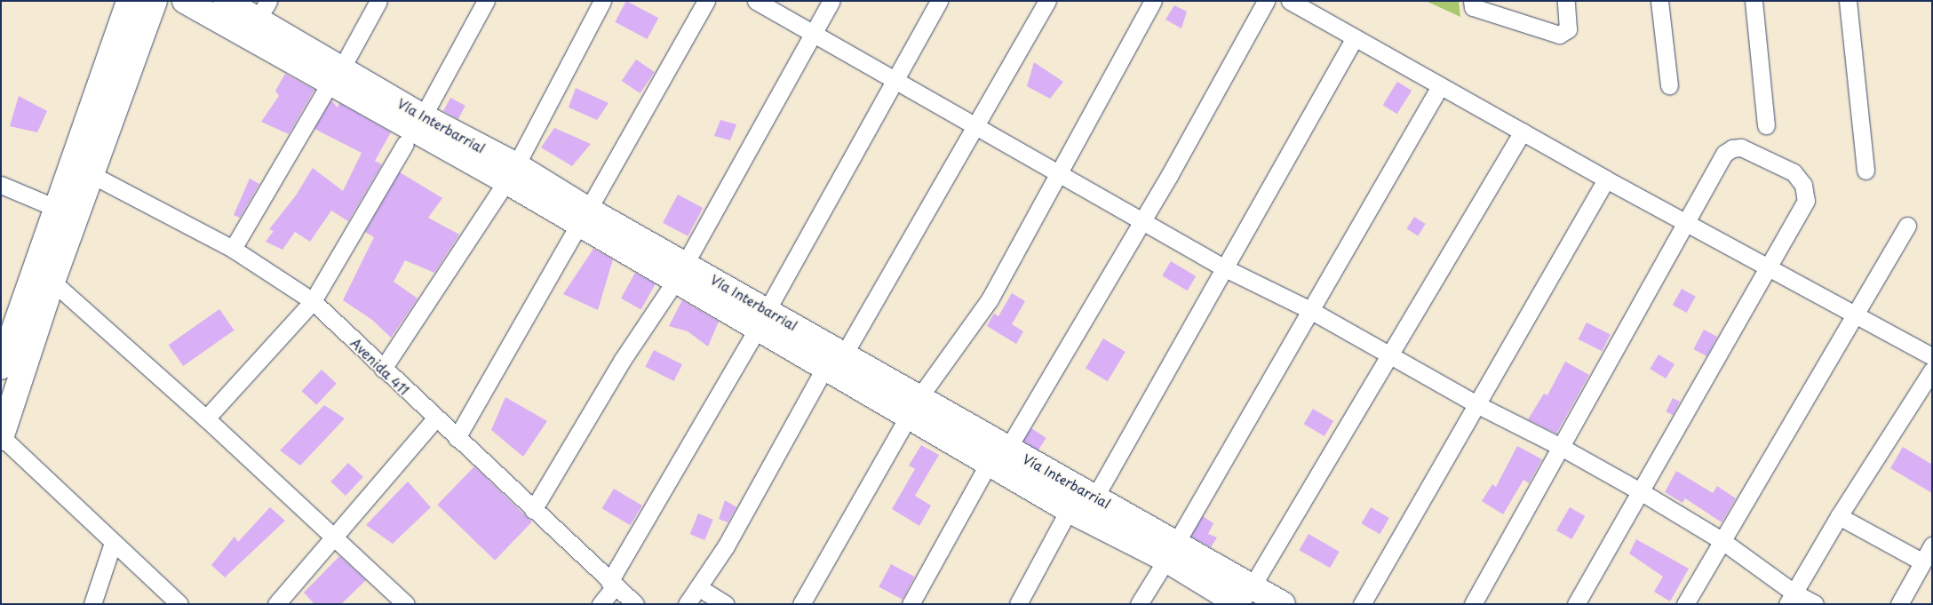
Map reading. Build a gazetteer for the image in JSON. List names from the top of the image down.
{
  "streets": {
    "main road": ["Vía Interbarrial"],
    "street": ["Avenida 411"]
  }
}
